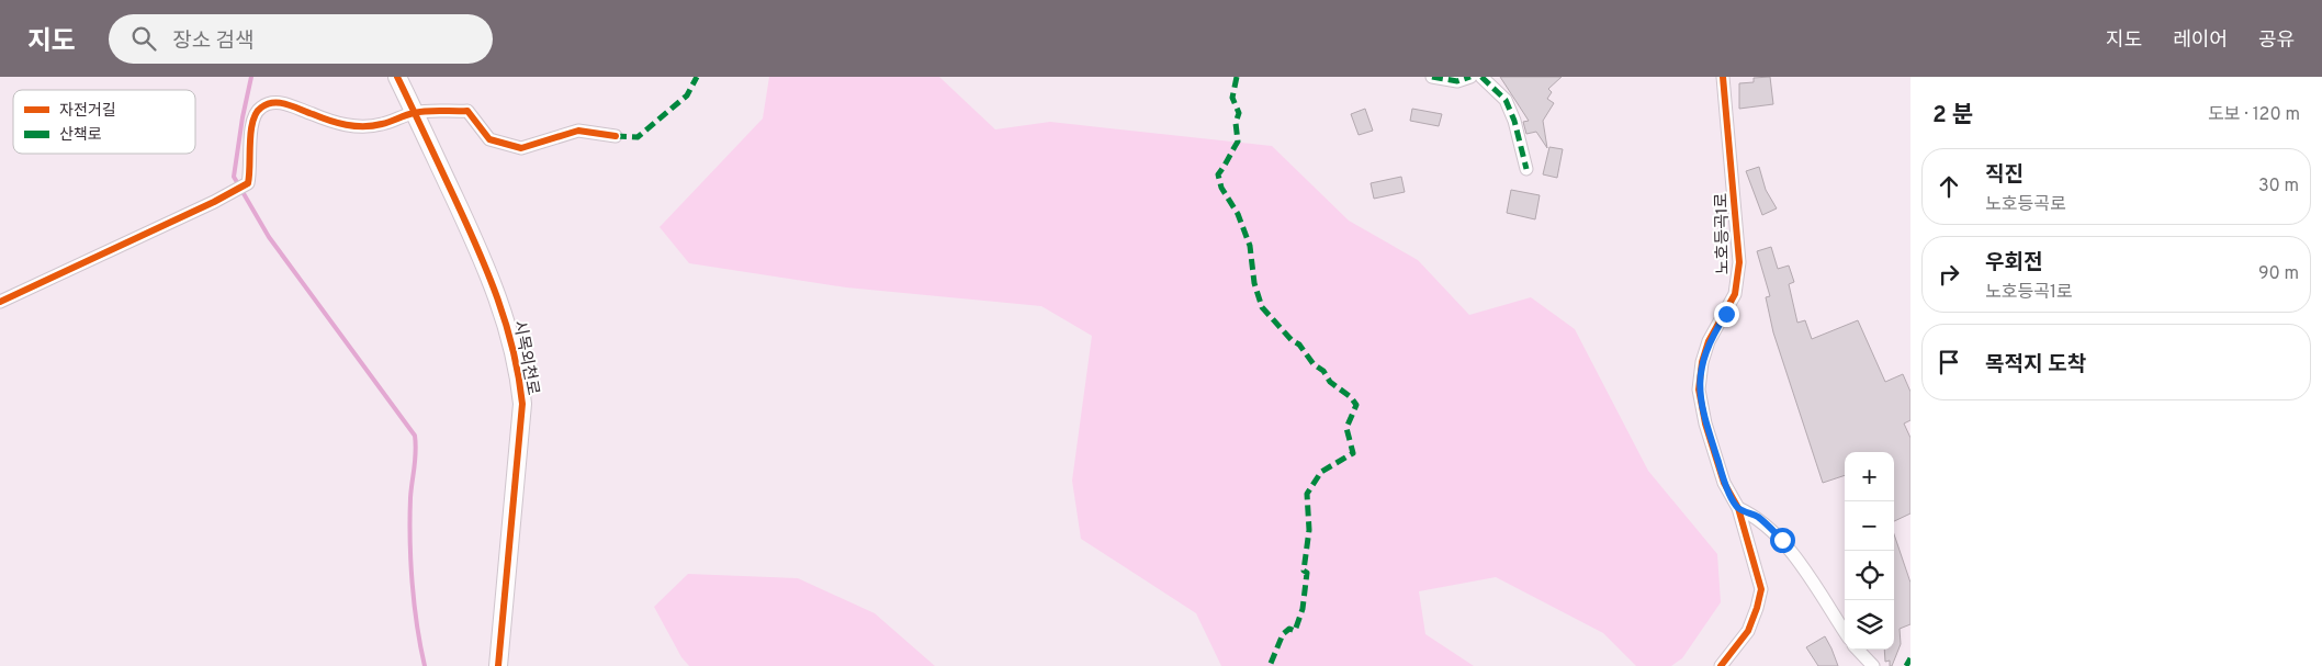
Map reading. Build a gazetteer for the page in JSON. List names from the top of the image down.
{
  "streets": {
    "street": ["노호등곡1로", "시목외천로"]
  },
  "legend": ["자전거길", "산책로"],
  "page": {
    "header": "지도",
    "search": "장소 검색",
    "nav": ["지도", "레이어", "공유"],
    "heading": ["2 분", "도보 · 120 m"],
    "list": [
      ["직진", "노호등곡로", "30 m"],
      ["우회전", "노호등곡1로", "90 m"],
      "목적지 도착"
    ],
    "map_buttons": ["+", "−"]
  }
}
